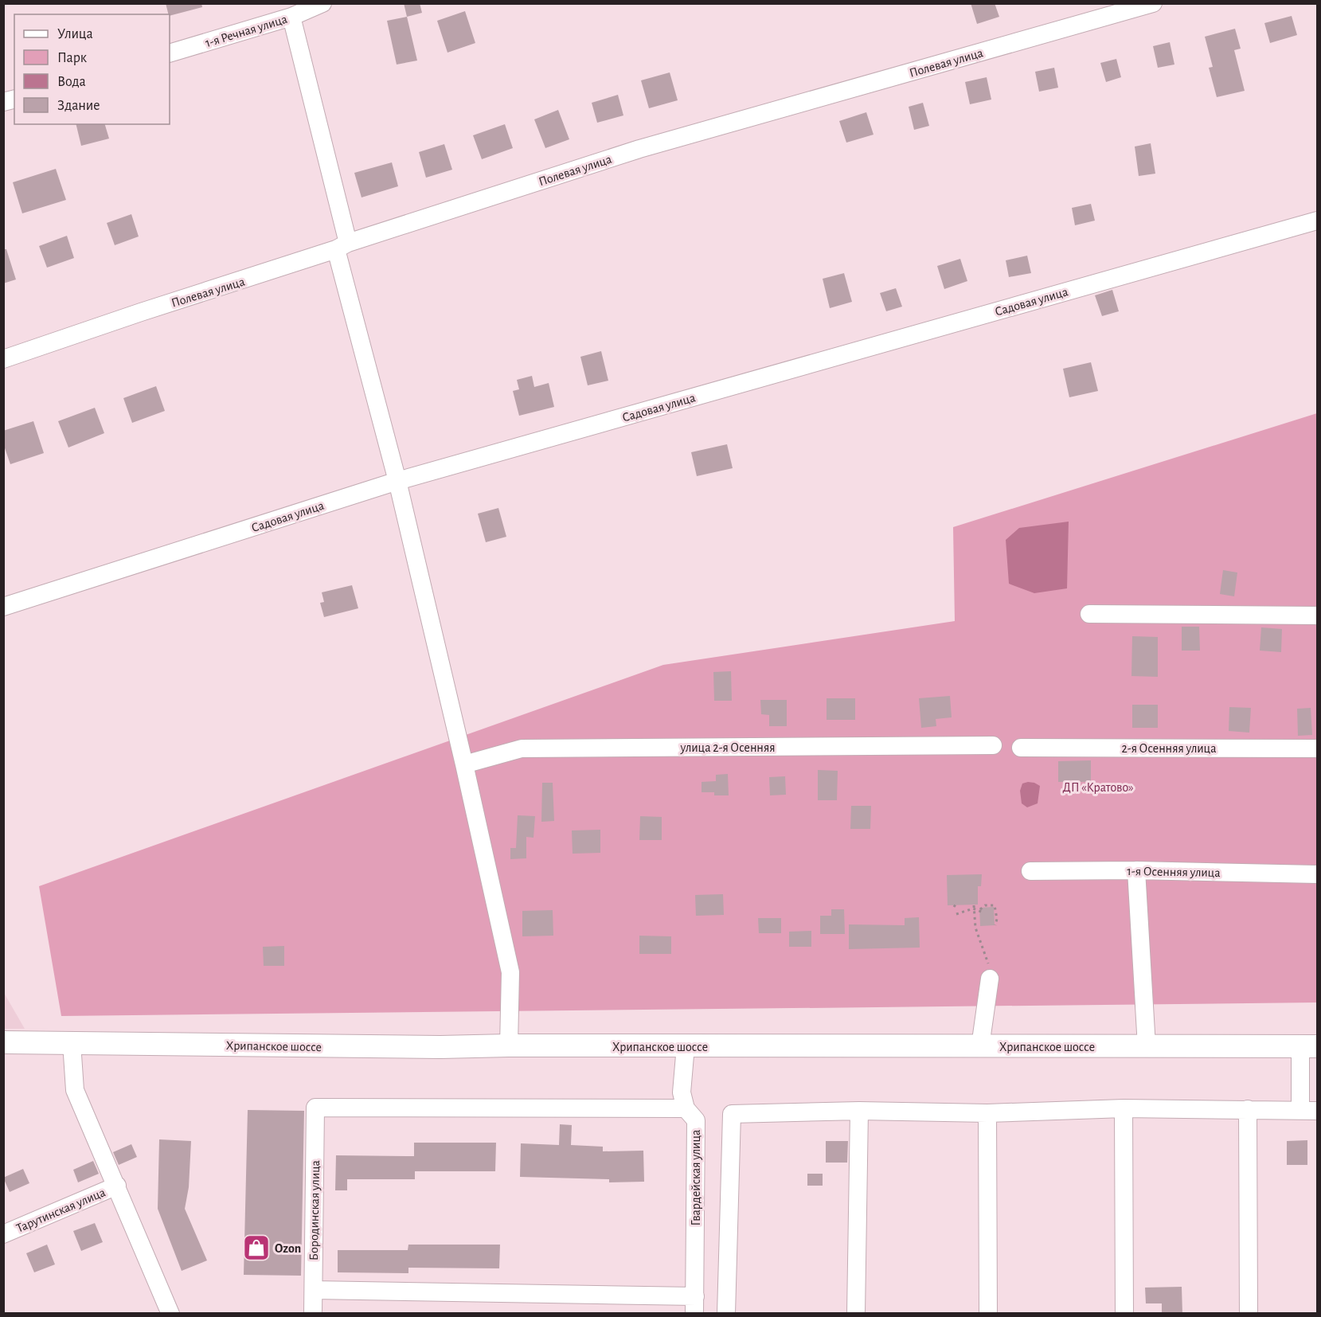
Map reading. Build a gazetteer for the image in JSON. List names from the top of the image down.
{
  "streets": {
    "main road": ["Хрипанское шоссе"],
    "street": [
      "1-я Речная улица",
      "Полевая улица",
      "Садовая улица",
      "улица 2-я Осенняя",
      "2-я Осенняя улица",
      "1-я Осенняя улица",
      "Гвардейская улица",
      "Тарутинская улица",
      "Бородинская улица"
    ]
  },
  "crossings": [
    ["Хрипанское шоссе", "Гвардейская улица"],
    ["Гвардейская улица", "Бородинская улица"]
  ],
  "parks": ["ДП «Кратово»"],
  "places": {
    "shop": ["Ozon"]
  },
  "legend": [
    "Улица",
    "Парк",
    "Вода",
    "Здание"
  ]
}
